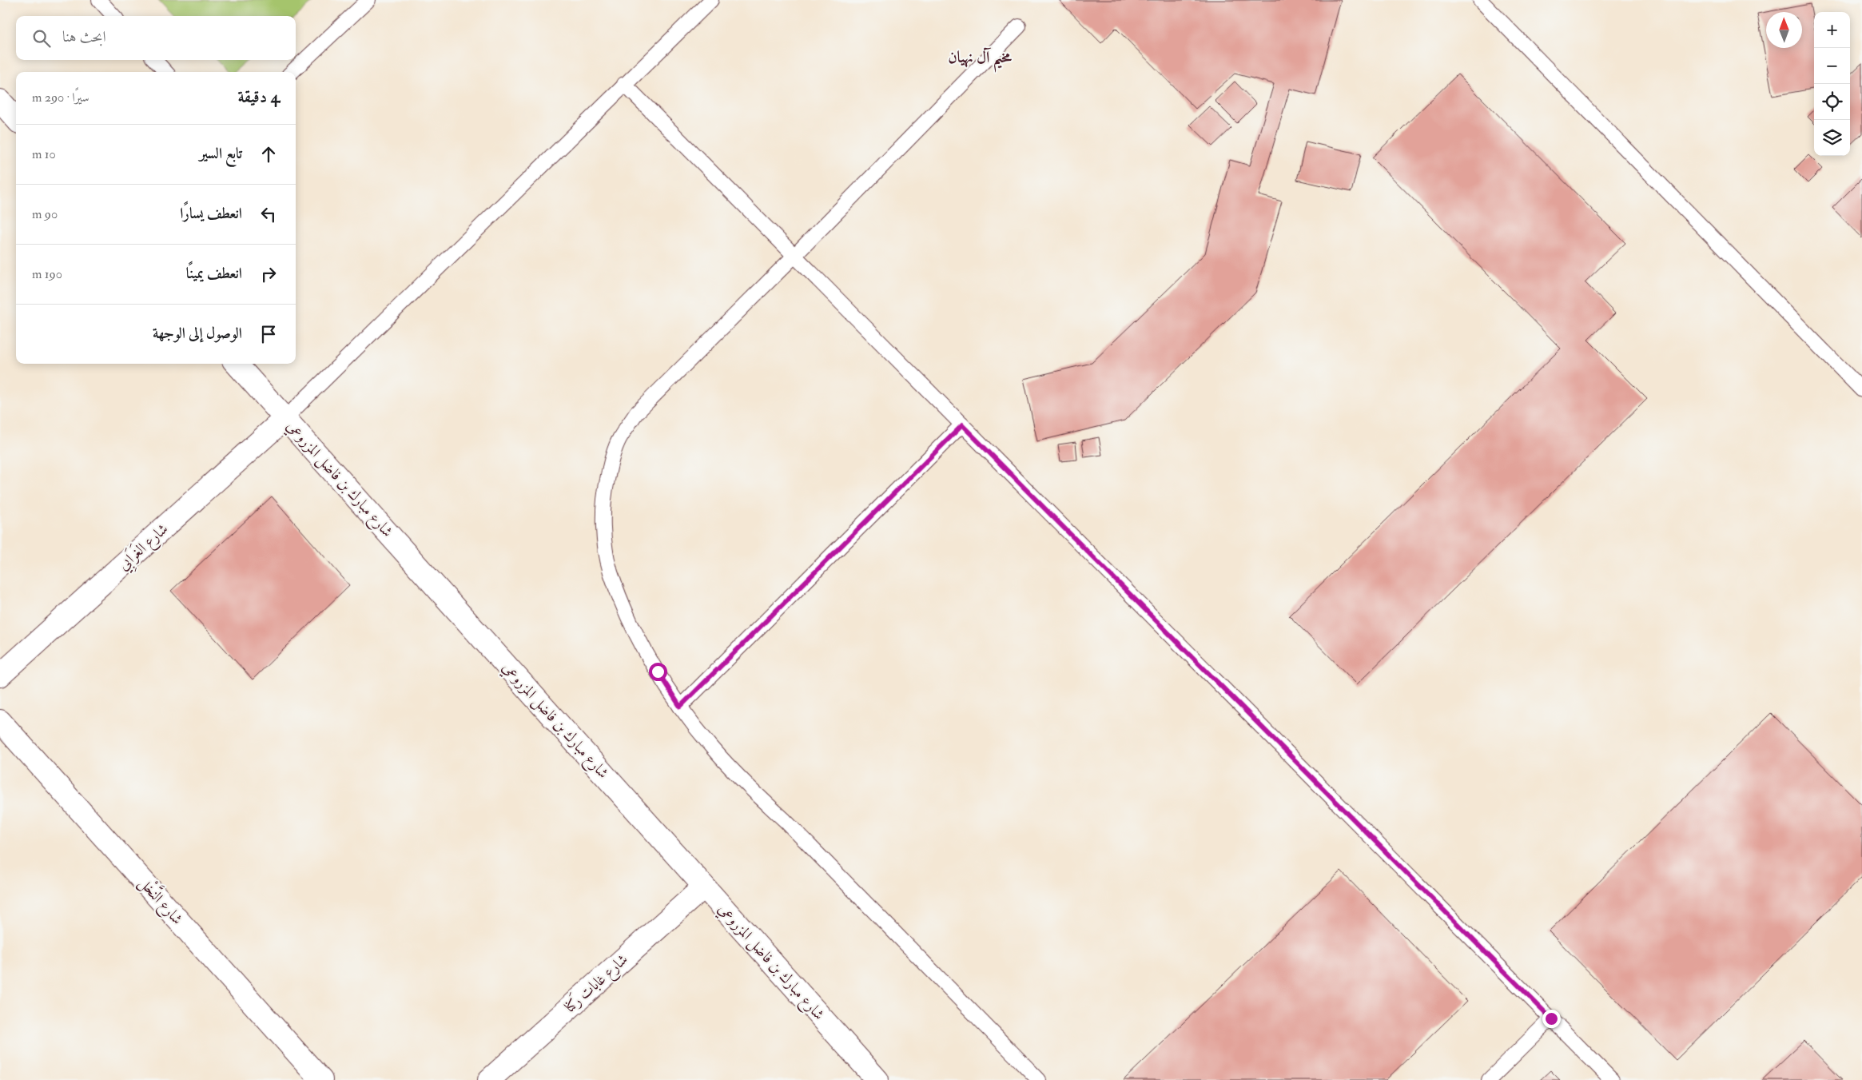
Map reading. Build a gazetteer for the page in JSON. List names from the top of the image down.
{
  "streets": {
    "street": [
      "شارع مبارك بن فاضل المزروعي",
      "شارع الغَرَابِي",
      "شارع النَّخْل",
      "شارع غابات رَكنا"
    ]
  },
  "crossings": [
    ["شارع مبارك بن فاضل المزروعي", "شارع الغَرَابِي"],
    ["شارع مبارك بن فاضل المزروعي", "شارع غابات رَكنا"]
  ],
  "districts": ["مخيم آل نهيان"],
  "north": "top",
  "page": {
    "map_buttons": ["+", "−"],
    "search": "ابحث هنا",
    "heading": ["4 دقيقة", "سيرًا · 290 m"],
    "list": [
      ["تابع السير", "10 m"],
      ["انعطف يسارًا", "90 m"],
      ["انعطف يمينًا", "190 m"],
      "الوصول إلى الوجهة"
    ]
  }
}
